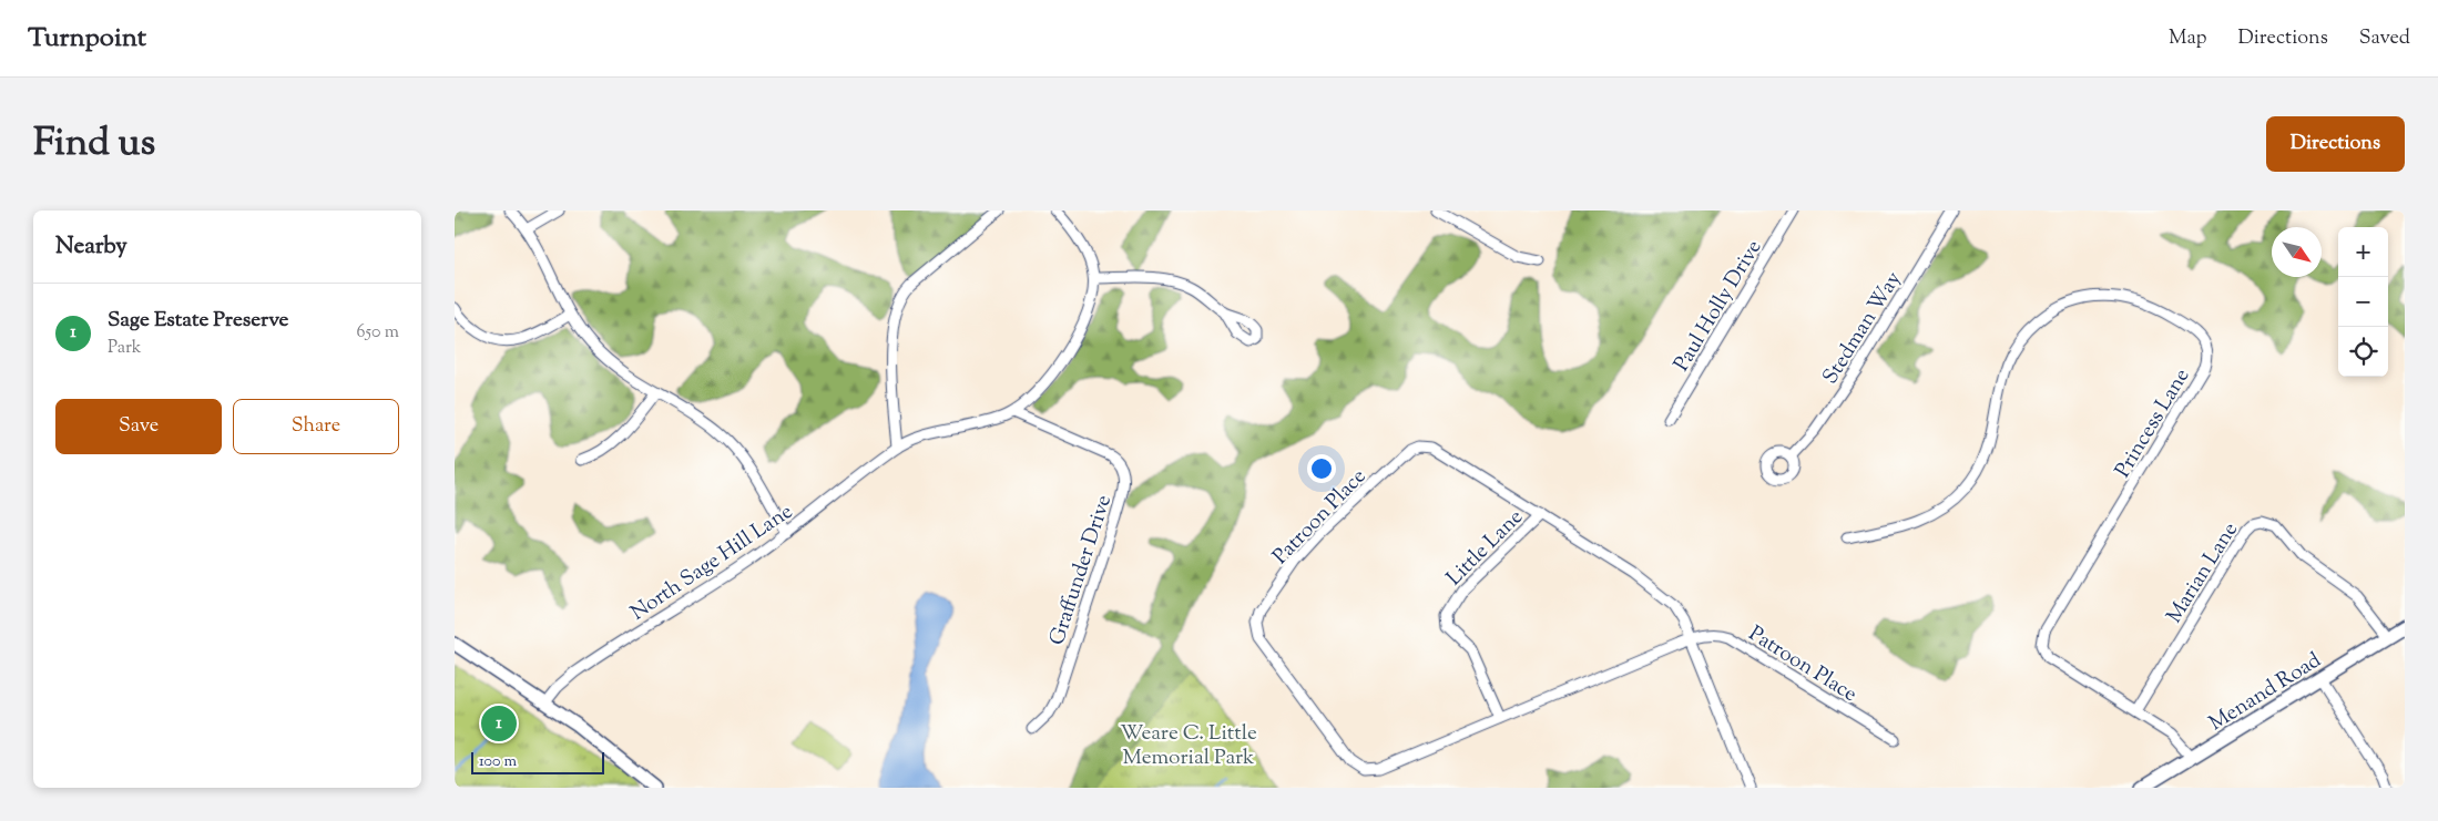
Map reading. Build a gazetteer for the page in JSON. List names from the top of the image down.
{
  "streets": {
    "main road": ["Menand Road"],
    "street": [
      "Paul Holly Drive",
      "Stedman Way",
      "Princess Lane",
      "Patroon Place",
      "Little Lane",
      "North Sage Hill Lane",
      "Graffunder Drive",
      "Marian Lane"
    ]
  },
  "crossings": [
    ["Princess Lane", "Marian Lane"],
    ["Princess Lane", "Menand Road"],
    ["Patroon Place", "Little Lane"],
    ["North Sage Hill Lane", "Graffunder Drive"],
    ["Marian Lane", "Menand Road"]
  ],
  "parks": ["Weare C. Little Memorial Park"],
  "scale_bar": "100 m",
  "north": "bottom right",
  "page": {
    "header": "Turnpoint",
    "nav": ["Map", "Directions", "Saved"],
    "title": "Find us",
    "buttons": [
      "Directions",
      ["Save", "Share"]
    ],
    "heading": "Nearby",
    "map_buttons": ["+", "−"],
    "list": [
      {
        "mark": "1",
        "name": "Sage Estate Preserve",
        "note": "Park",
        "value": "650 m"
      }
    ],
    "pins": "1",
    "scale": "100 m"
  }
}
